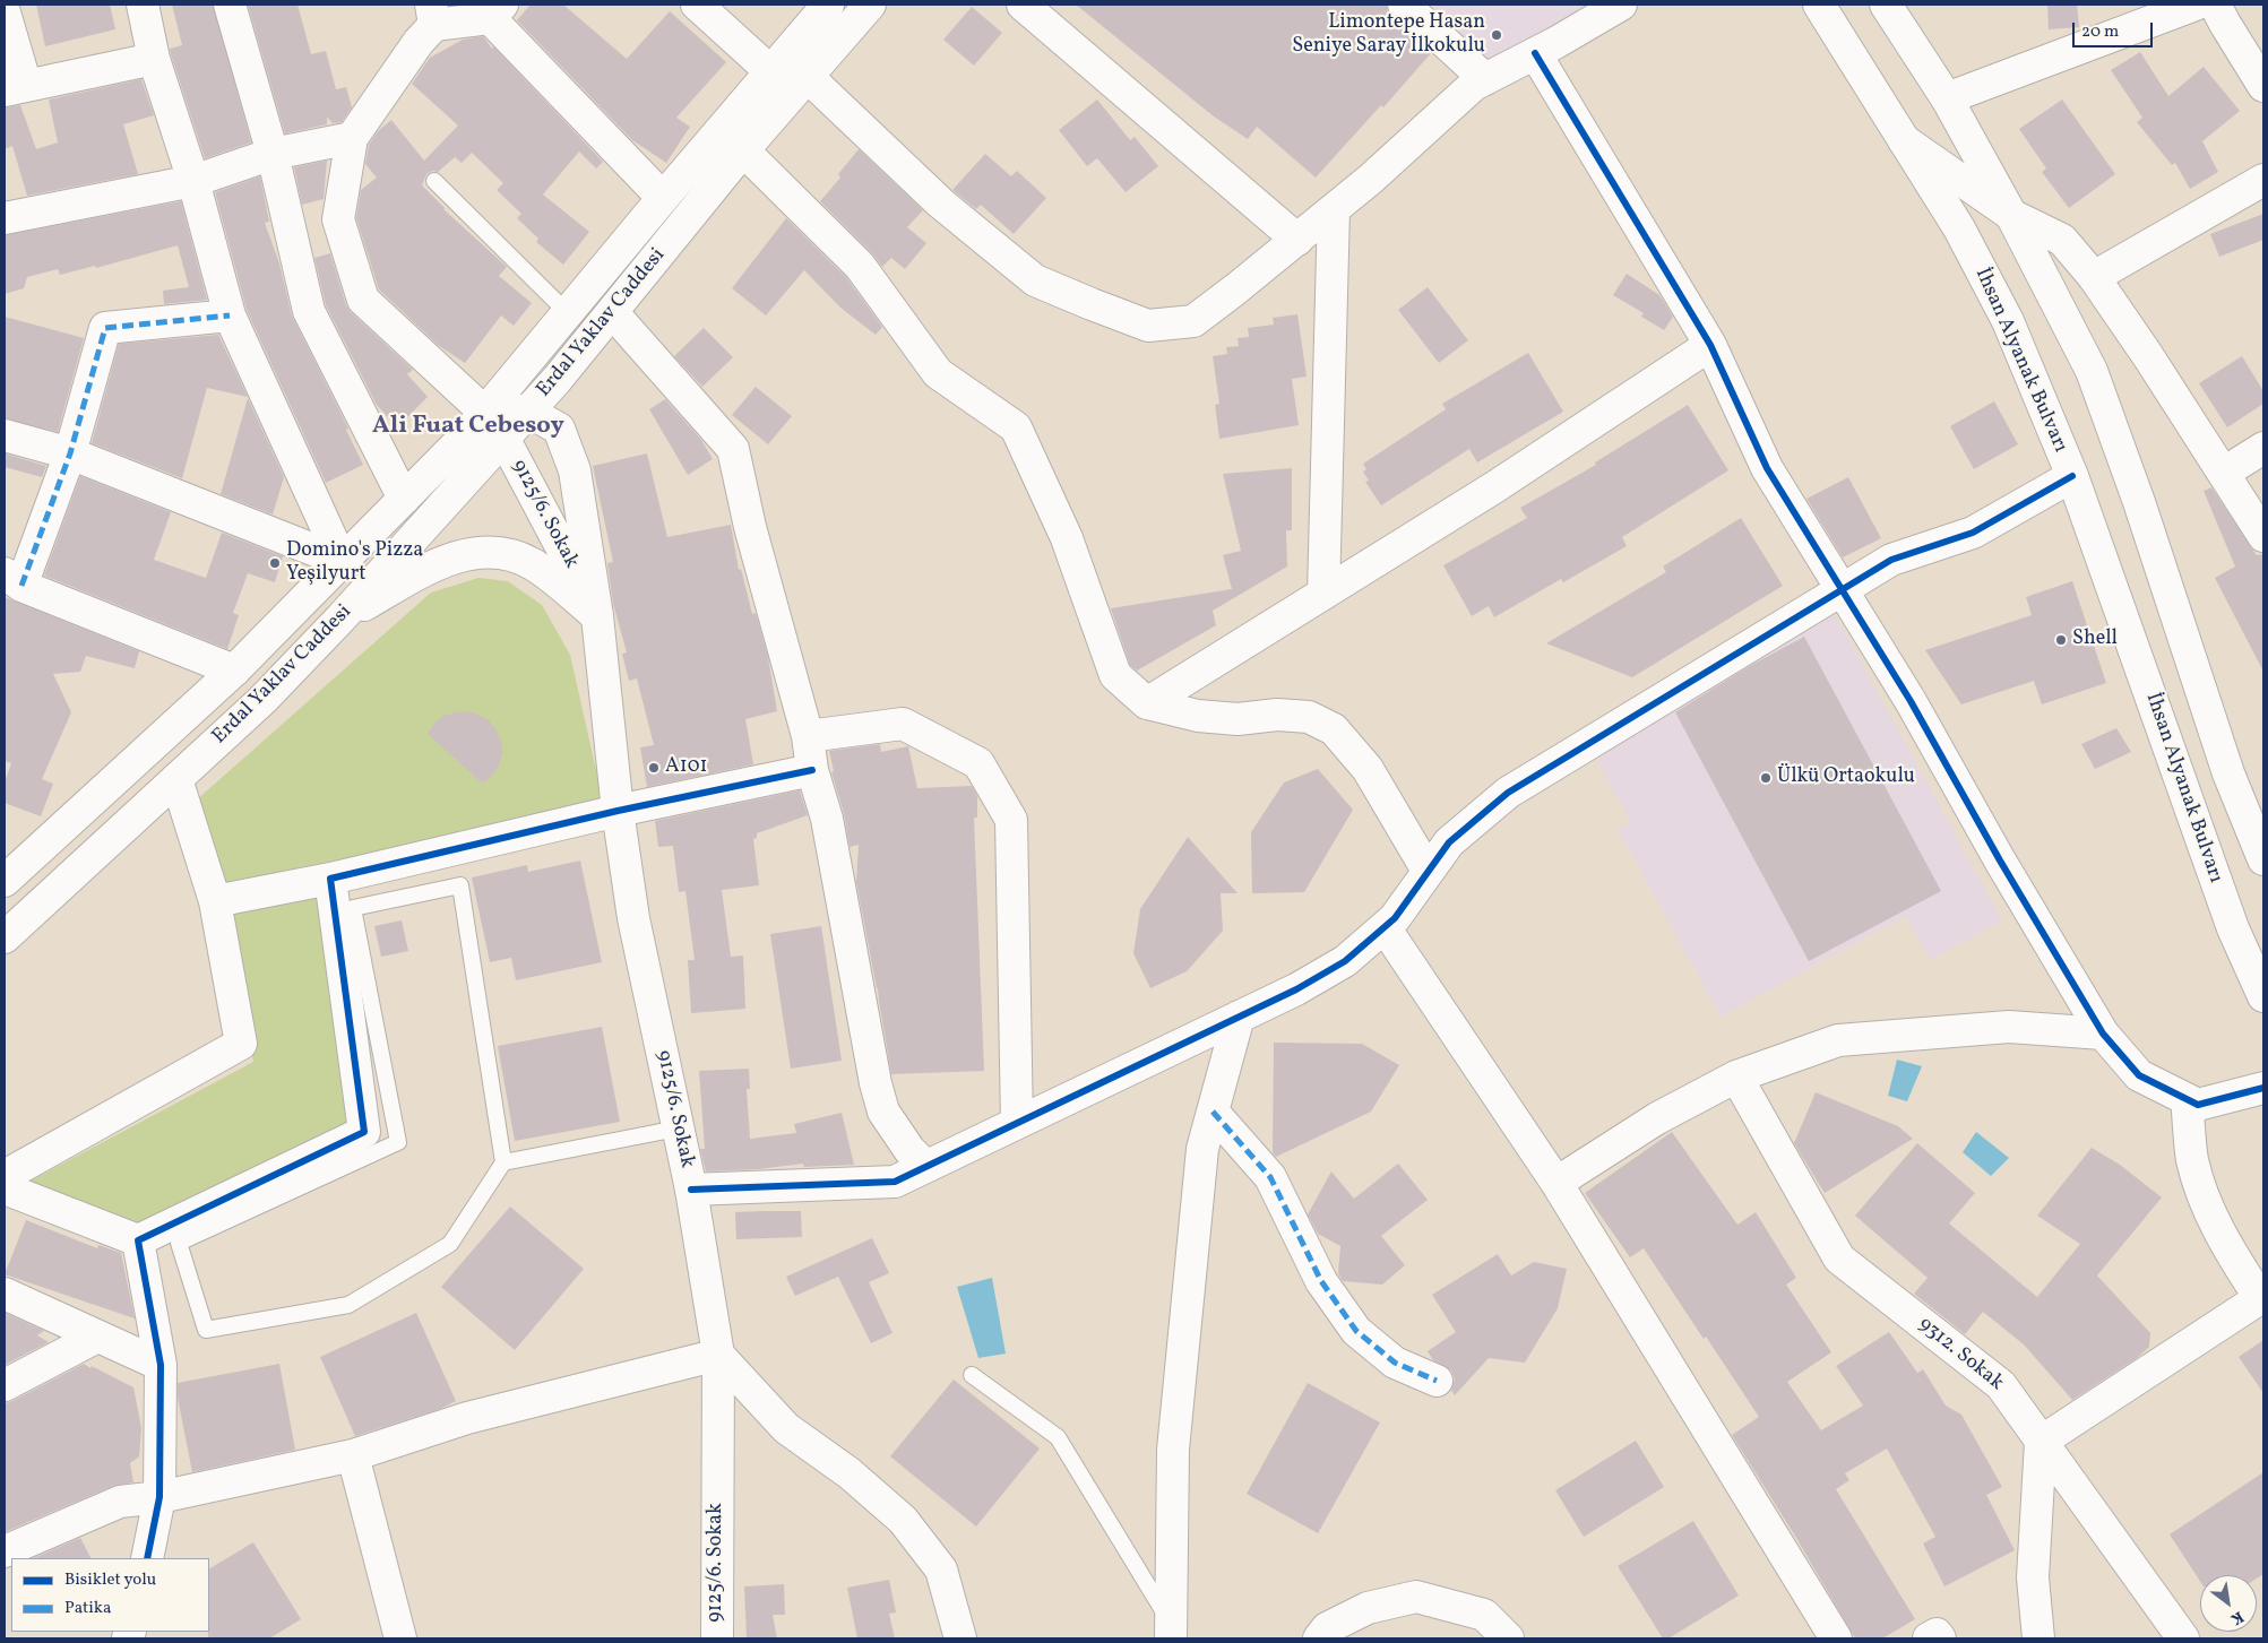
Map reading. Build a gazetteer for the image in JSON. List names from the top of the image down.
{
  "streets": {
    "street": [
      "Erdal Yaklav Caddesi",
      "İhsan Alyanak Bulvarı",
      "9125/6. Sokak",
      "9312. Sokak"
    ]
  },
  "crossings": [
    ["Erdal Yaklav Caddesi", "9125/6. Sokak"]
  ],
  "districts": ["Ali Fuat Cebesoy"],
  "places": [
    "Limontepe Hasan Seniye Saray İlkokulu",
    "Domino's Pizza Yeşilyurt",
    "Shell",
    "A101",
    "Ülkü Ortaokulu"
  ],
  "legend": ["Bisiklet yolu", "Patika"],
  "scale_bar": "20 m",
  "north": "bottom right"
}
